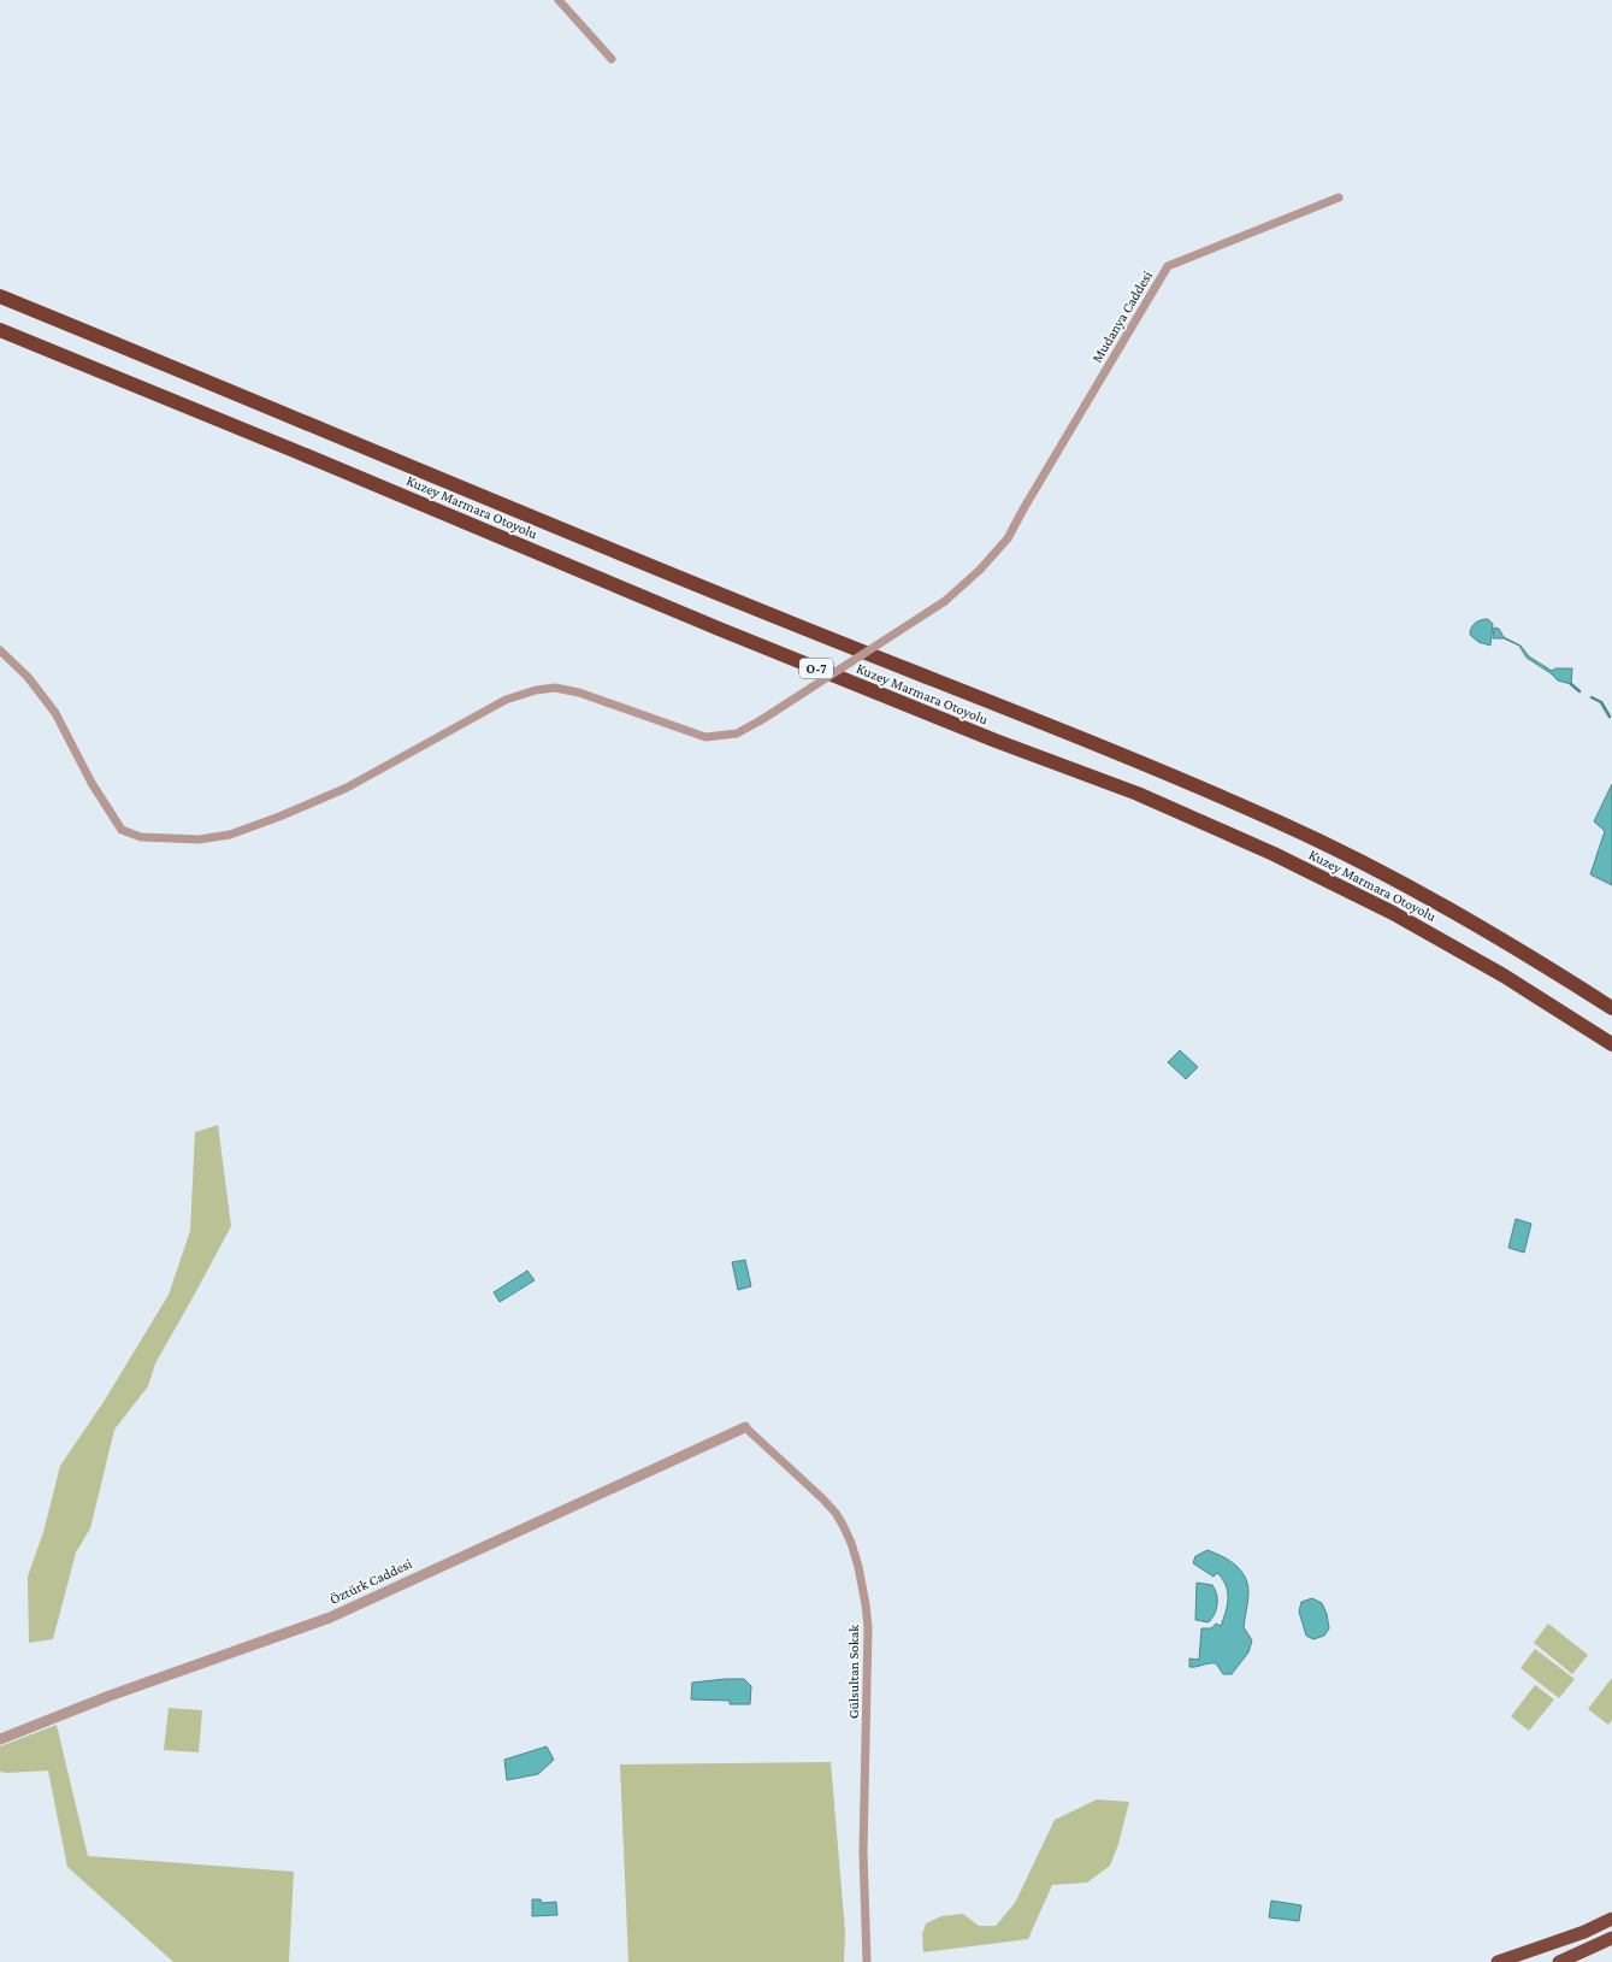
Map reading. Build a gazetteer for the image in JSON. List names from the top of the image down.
{
  "streets": {
    "highway": ["Kuzey Marmara Otoyolu", "O-7"],
    "street": ["Mudanya Caddesi", "Öztürk Caddesi", "Gülsultan Sokak"]
  },
  "crossings": [
    ["Öztürk Caddesi", "Gülsultan Sokak"]
  ]
}
